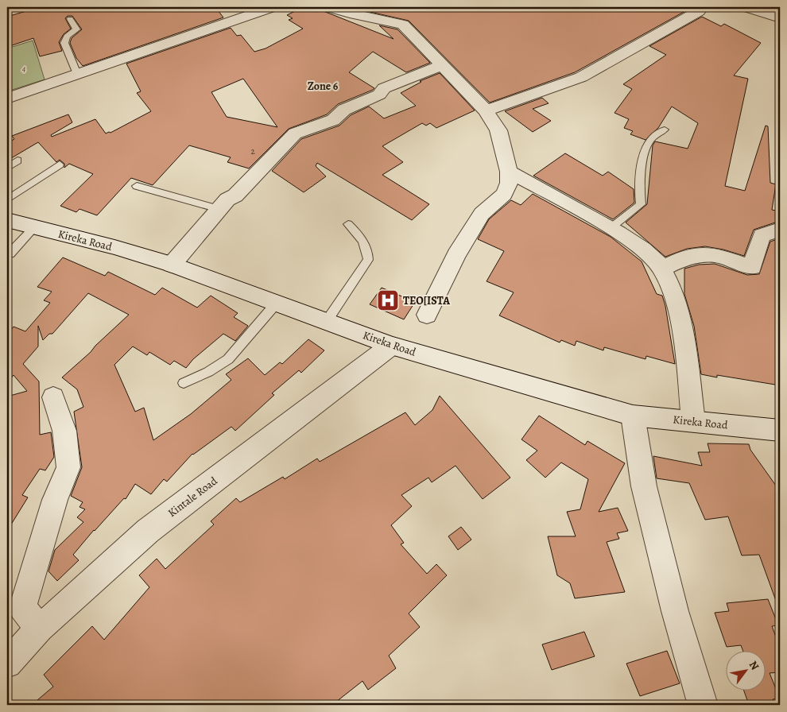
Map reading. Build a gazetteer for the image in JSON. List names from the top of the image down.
{
  "streets": {
    "street": ["Kireka Road", "Kintale Road"]
  },
  "crossings": [
    ["Kireka Road", "Kintale Road"]
  ],
  "districts": ["Zone 6"],
  "parks": ["4"],
  "places": {
    "hospital": ["TEO[ISTA"]
  },
  "house_numbers": ["2"],
  "north": "top right"
}
